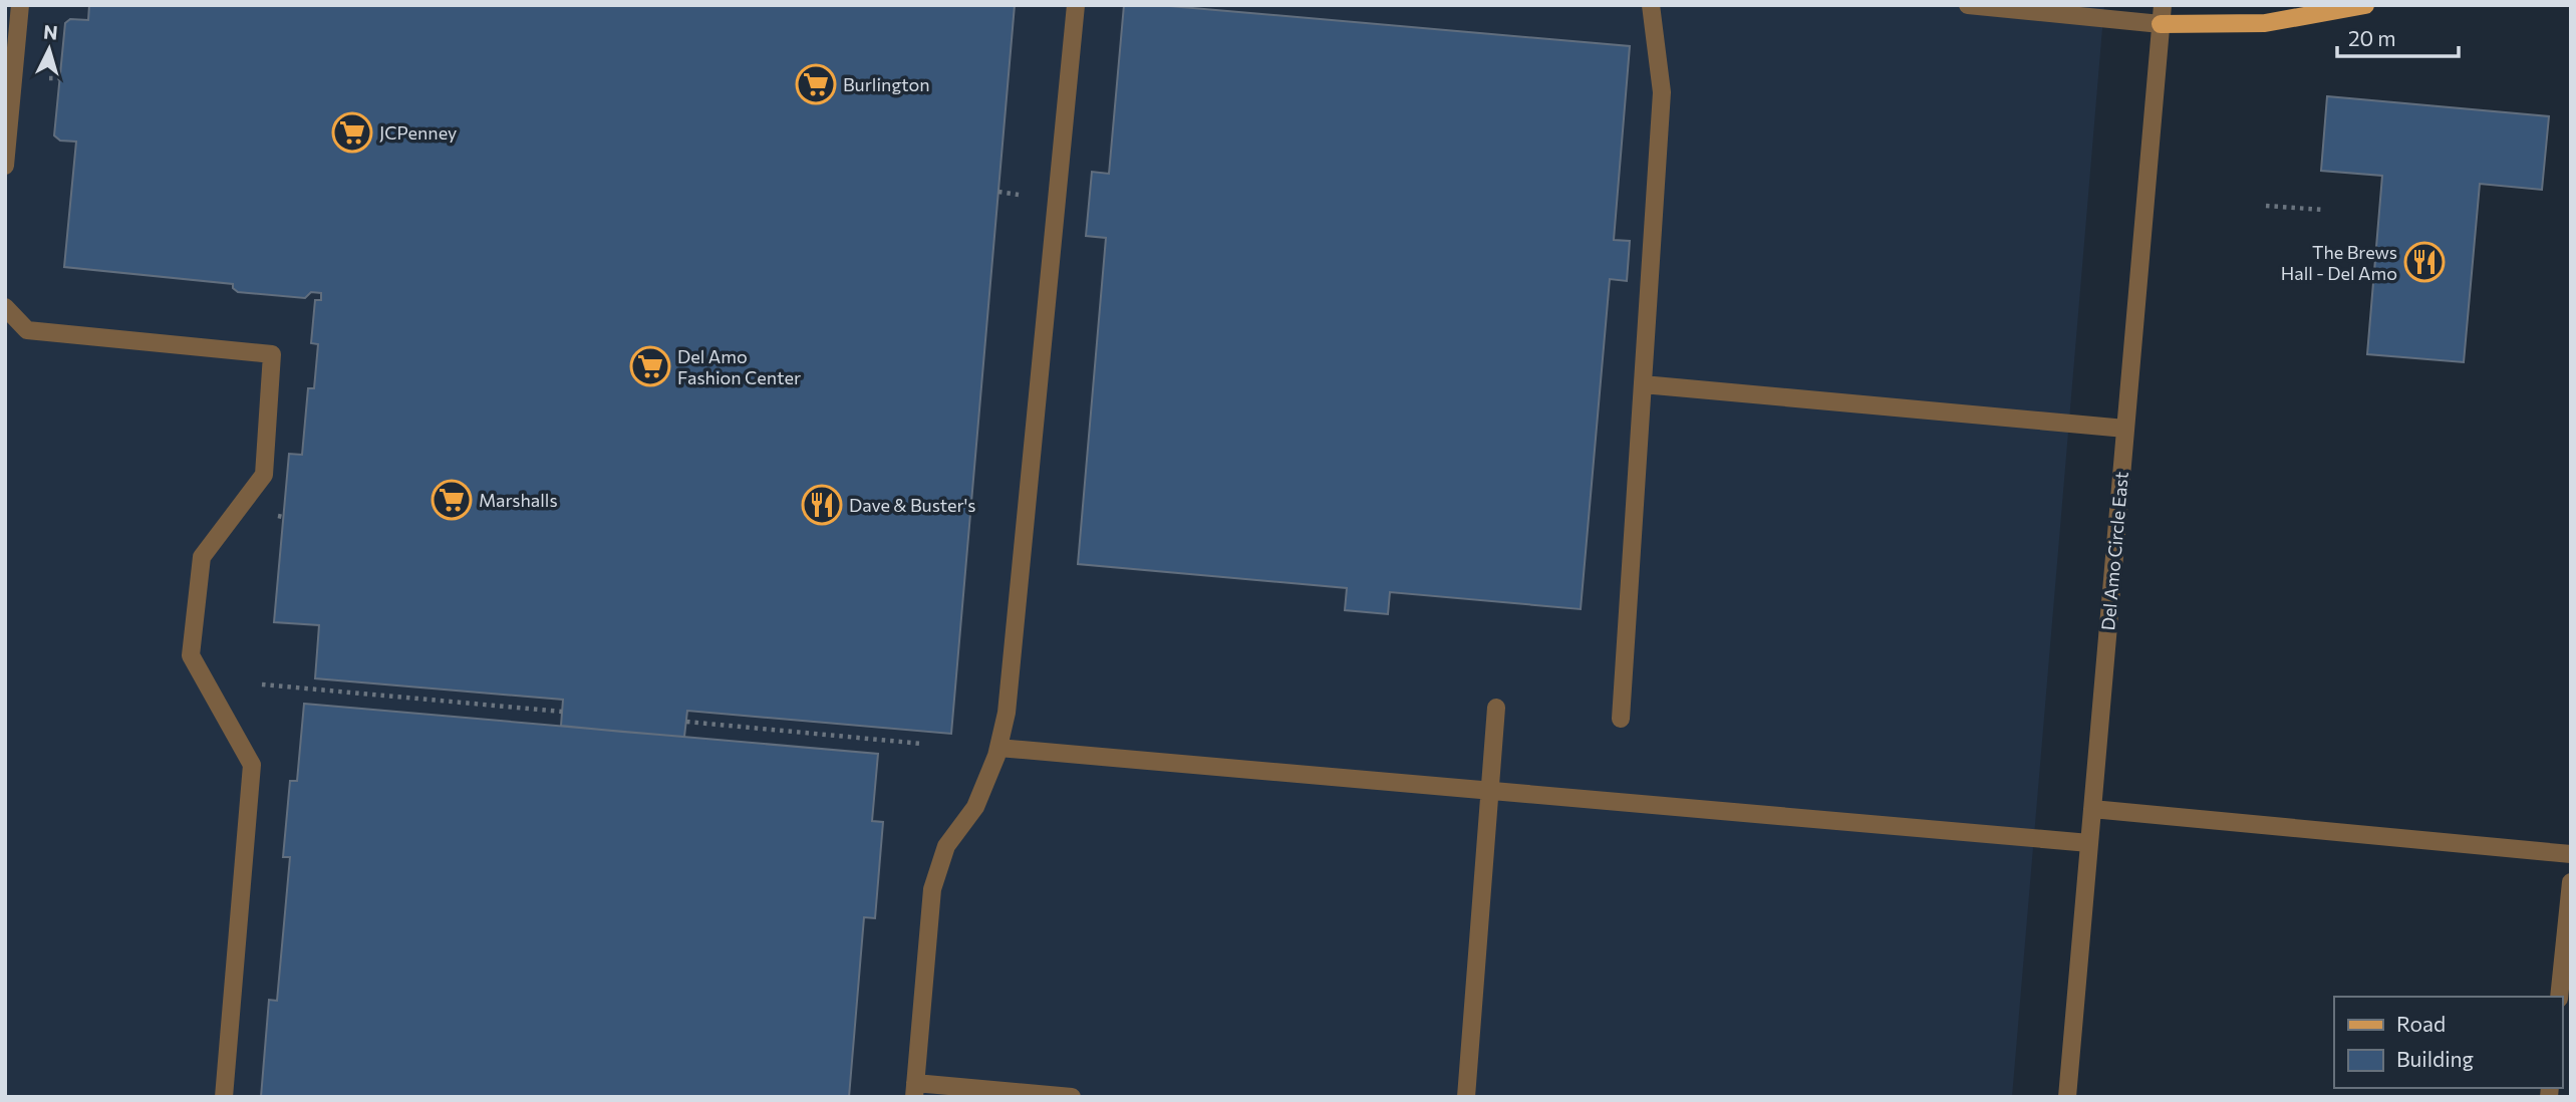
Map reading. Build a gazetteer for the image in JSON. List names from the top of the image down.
{
  "streets": {
    "street": ["Del Amo Circle East"]
  },
  "places": {
    "supermarket": [
      "Burlington",
      "JCPenney",
      "Del Amo Fashion Center",
      "Marshalls"
    ],
    "restaurant": ["The Brews Hall - Del Amo", "Dave & Buster's"]
  },
  "legend": ["Road", "Building"],
  "scale_bar": "20 m",
  "north": "top"
}
